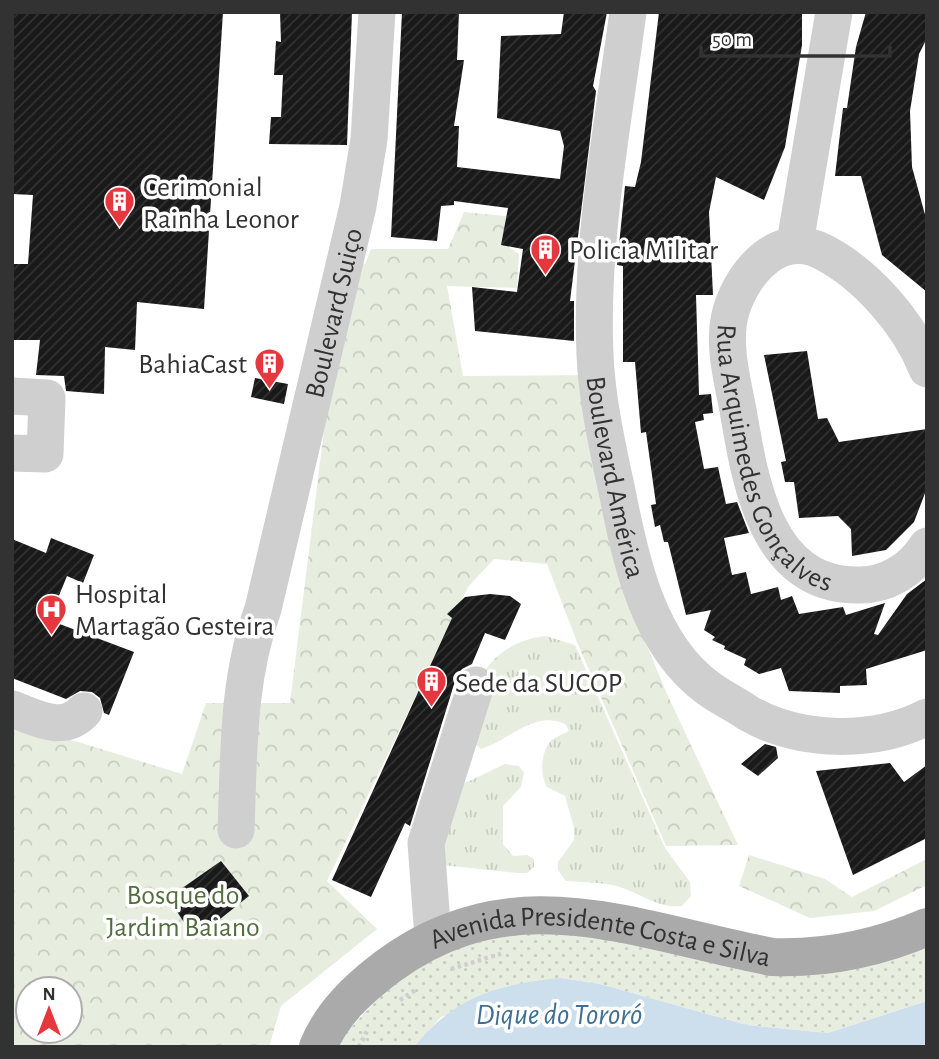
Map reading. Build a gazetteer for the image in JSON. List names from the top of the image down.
{
  "streets": {
    "main road": ["Avenida Presidente Costa e Silva"],
    "street": ["Boulevard Suiço", "Rua Arquimedes Gonçalves", "Boulevard América"]
  },
  "water": ["Dique do Tororó"],
  "parks": ["Bosque do Jardim Baiano"],
  "places": {
    "building": [
      "Cerimonial Rainha Leonor",
      "Policia Militar",
      "BahiaCast",
      "Sede da SUCOP"
    ],
    "hospital": ["Hospital Martagão Gesteira"]
  },
  "scale_bar": "50 m",
  "north": "top"
}
